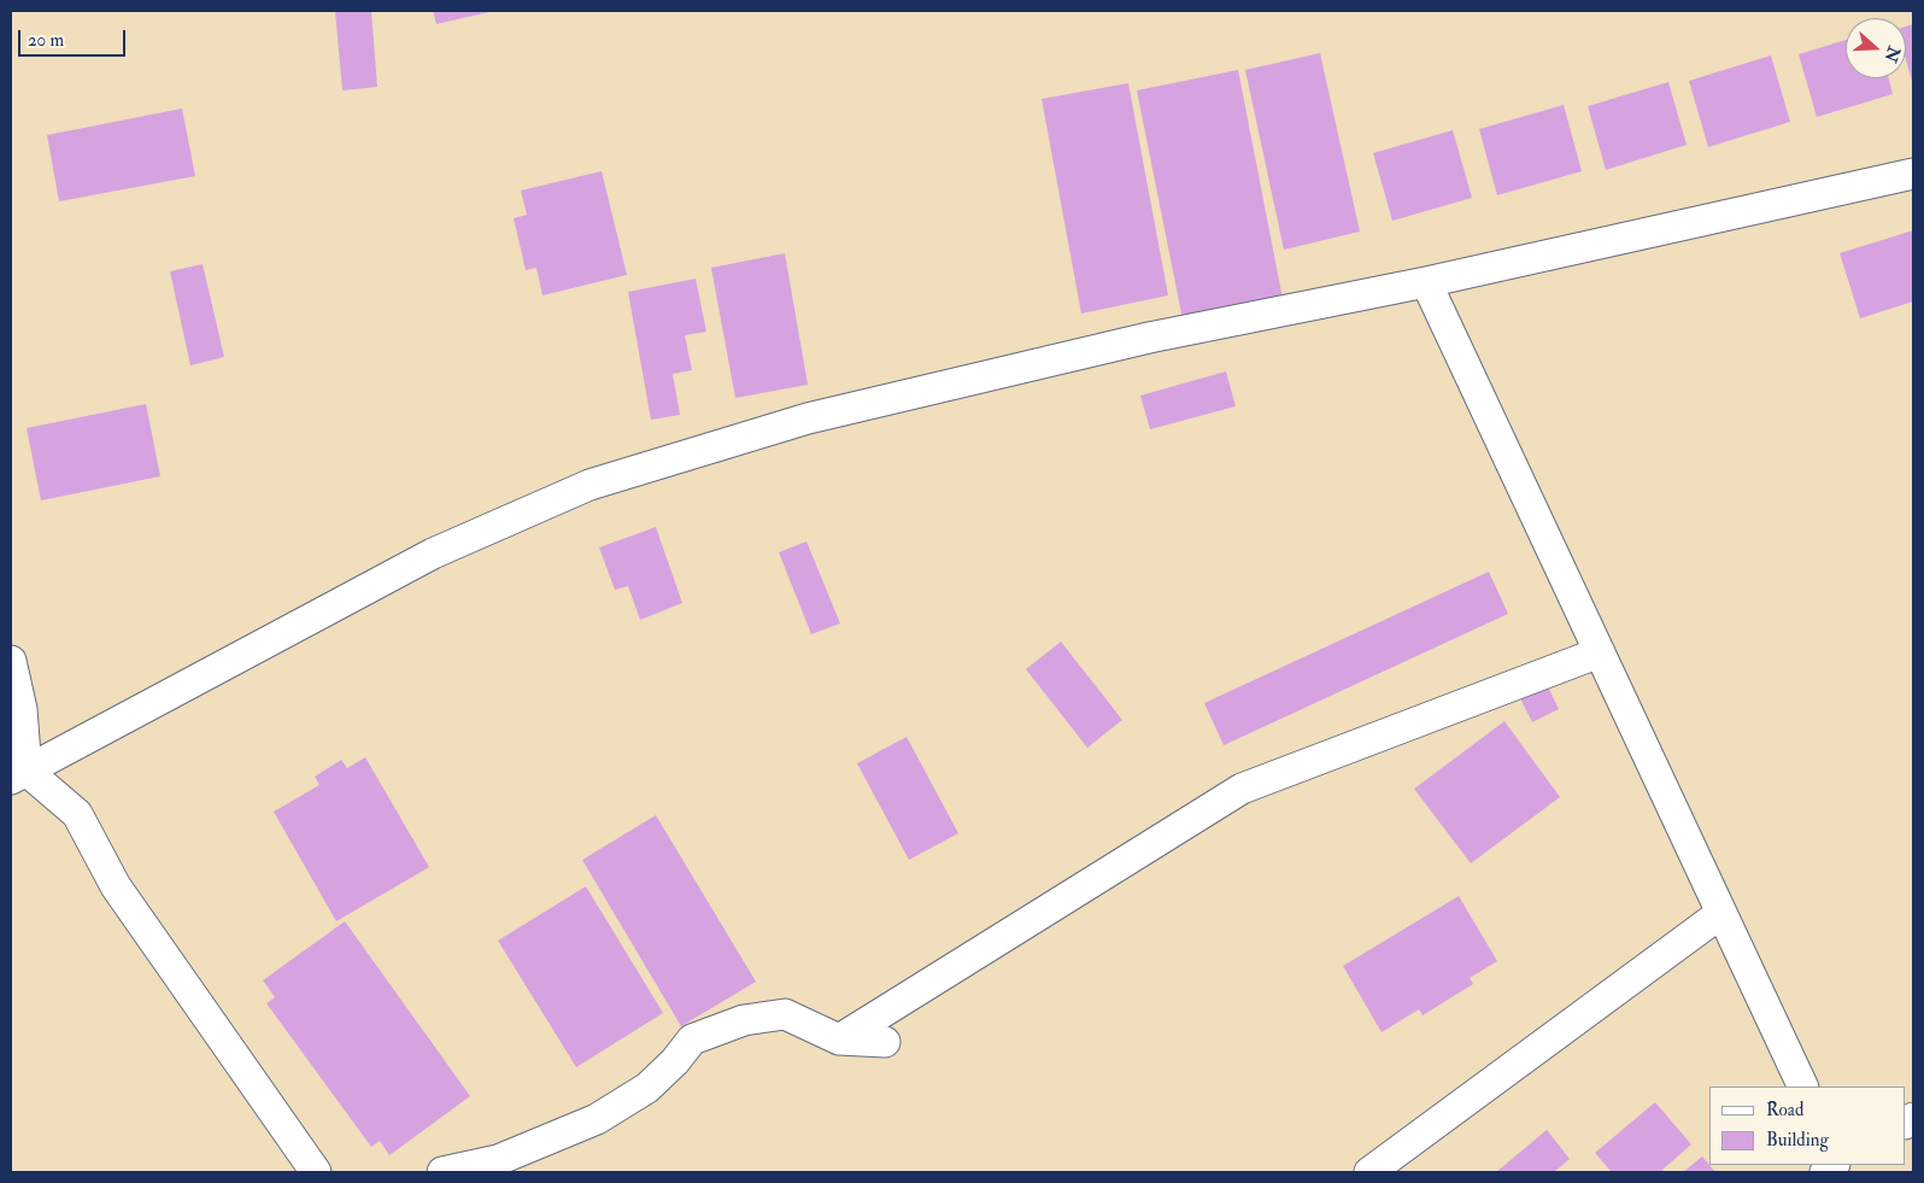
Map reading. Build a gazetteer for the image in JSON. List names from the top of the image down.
{
  "legend": ["Road", "Building"],
  "scale_bar": "20 m",
  "north": "right"
}
